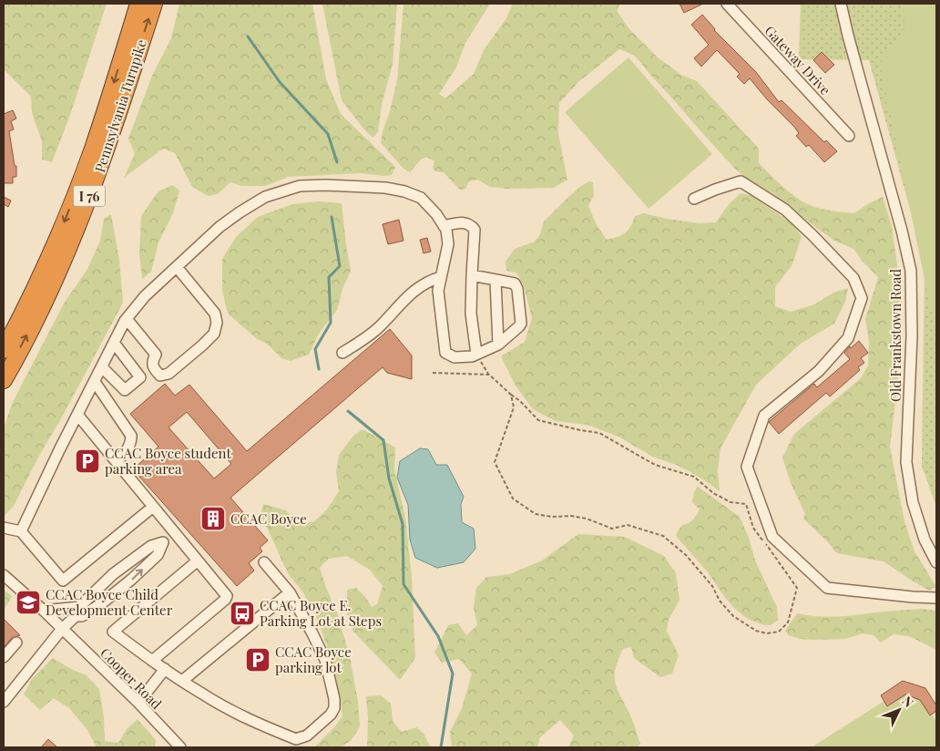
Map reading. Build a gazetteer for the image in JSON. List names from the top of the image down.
{
  "streets": {
    "highway": ["Pennsylvania Turnpike", "I 76"],
    "street": ["Gateway Drive", "Old Frankstown Road", "Cooper Road"]
  },
  "places": {
    "parking": ["CCAC Boyce student parking area", "CCAC Boyce parking lot"],
    "building": ["CCAC Boyce"],
    "school or university": ["CCAC Boyce Child Development Center"],
    "bus stop": ["CCAC Boyce E. Parking Lot at Steps"]
  },
  "north": "top right"
}
